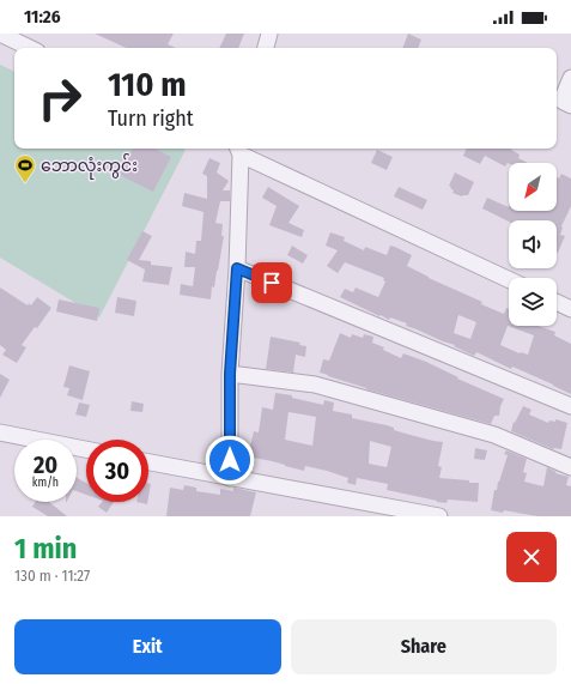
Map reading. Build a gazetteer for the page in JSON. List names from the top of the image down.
{
  "places": {
    "sports": ["ဘောလုံးကွင်း"]
  },
  "north": "bottom left",
  "page": {
    "status": "11:26",
    "turn": ["110 m", "Turn right"],
    "speed": "20 km/h",
    "limit": "30",
    "heading": ["1 min", "130 m · 11:27"],
    "buttons": ["Exit", "Share"]
  }
}
